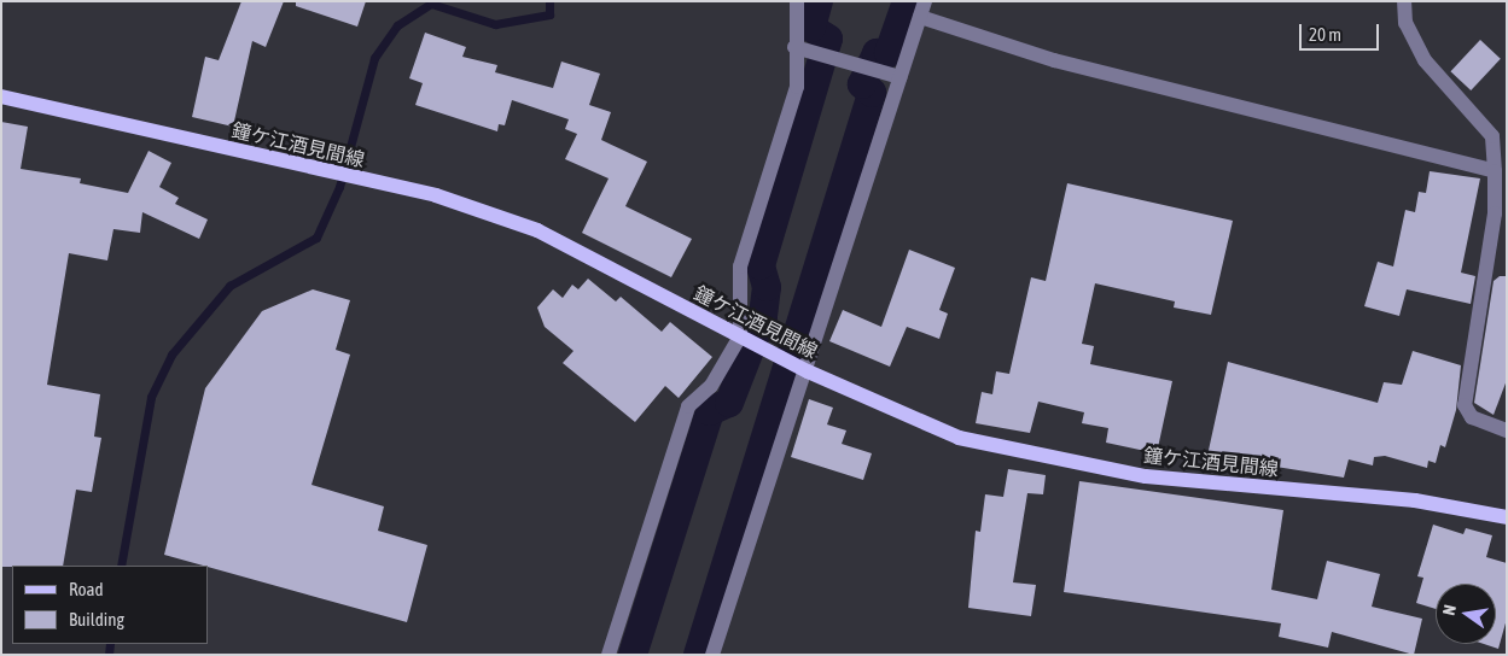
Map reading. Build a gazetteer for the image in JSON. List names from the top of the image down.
{
  "streets": {
    "main road": ["鐘ケ江酒見間線"]
  },
  "legend": ["Road", "Building"],
  "scale_bar": "20 m",
  "north": "left"
}
